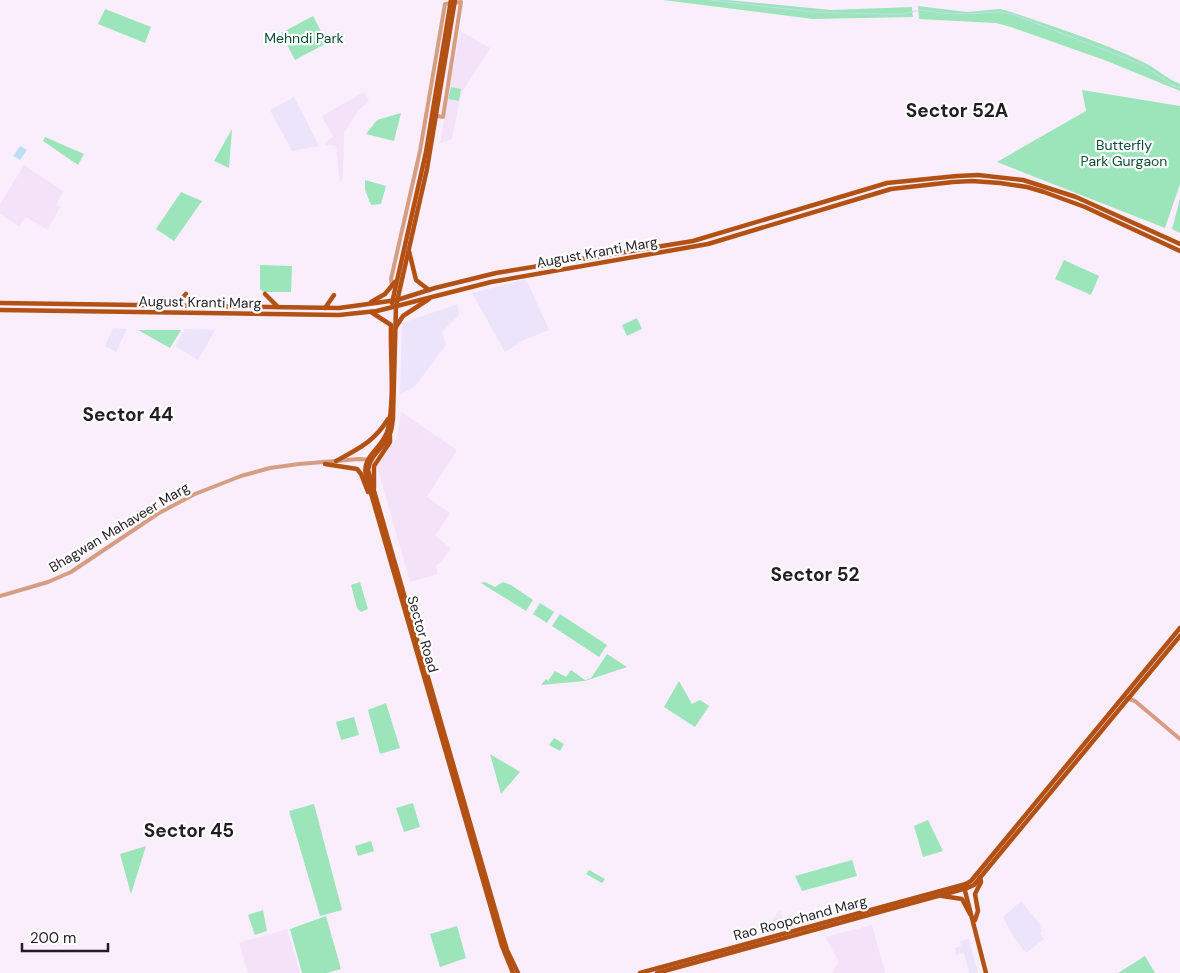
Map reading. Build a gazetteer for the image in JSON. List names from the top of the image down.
{
  "streets": {
    "main road": ["August Kranti Marg", "Sector Road", "Rao Roopchand Marg"],
    "street": ["Bhagwan Mahaveer Marg"]
  },
  "crossings": [
    ["Bhagwan Mahaveer Marg", "Sector Road"]
  ],
  "districts": [
    "Sector 52A",
    "Sector 44",
    "Sector 52",
    "Sector 45"
  ],
  "parks": ["Mehndi Park", "Butterfly Park Gurgaon"],
  "scale_bar": "200 m"
}
